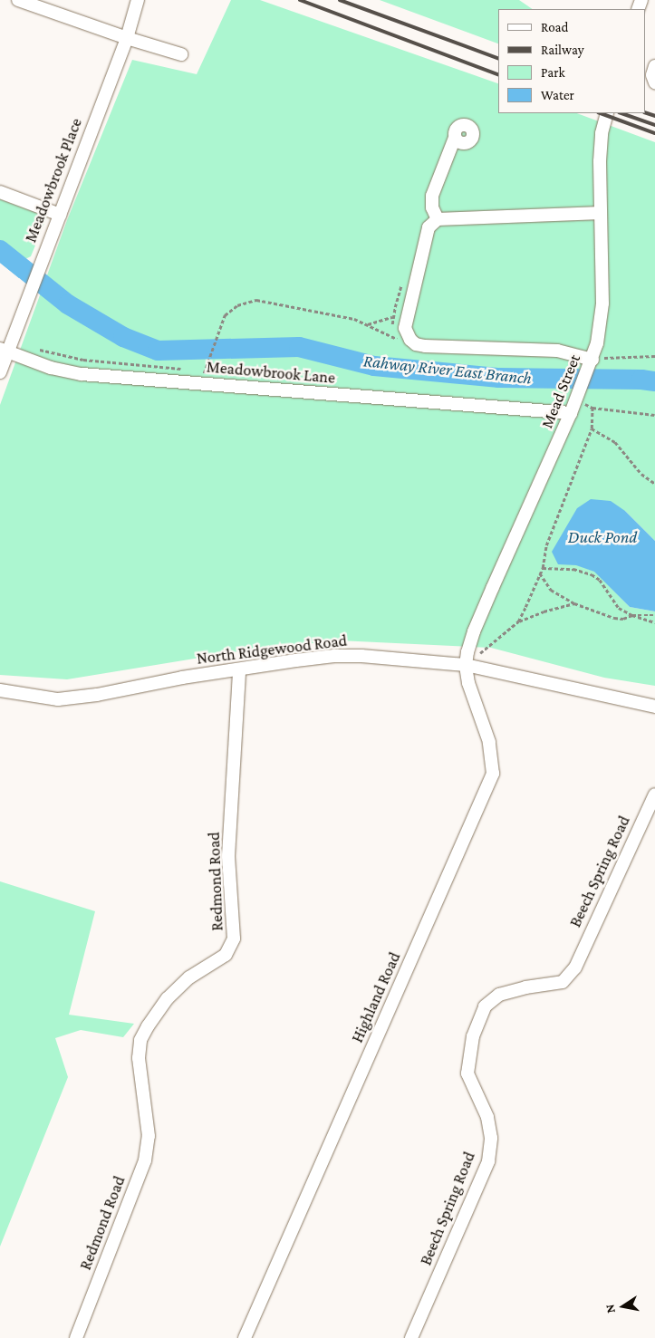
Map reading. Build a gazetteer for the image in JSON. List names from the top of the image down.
{
  "streets": {
    "street": [
      "Meadowbrook Place",
      "Meadowbrook Lane",
      "Mead Street",
      "North Ridgewood Road",
      "Beech Spring Road",
      "Redmond Road",
      "Highland Road"
    ]
  },
  "crossings": [
    ["Meadowbrook Place", "Meadowbrook Lane"],
    ["Meadowbrook Lane", "Mead Street"],
    ["Mead Street", "North Ridgewood Road"],
    ["Mead Street", "Highland Road"],
    ["North Ridgewood Road", "Redmond Road"],
    ["North Ridgewood Road", "Highland Road"]
  ],
  "water": ["Rahway River East Branch", "Duck Pond"],
  "legend": [
    "Road",
    "Railway",
    "Park",
    "Water"
  ],
  "north": "left"
}
